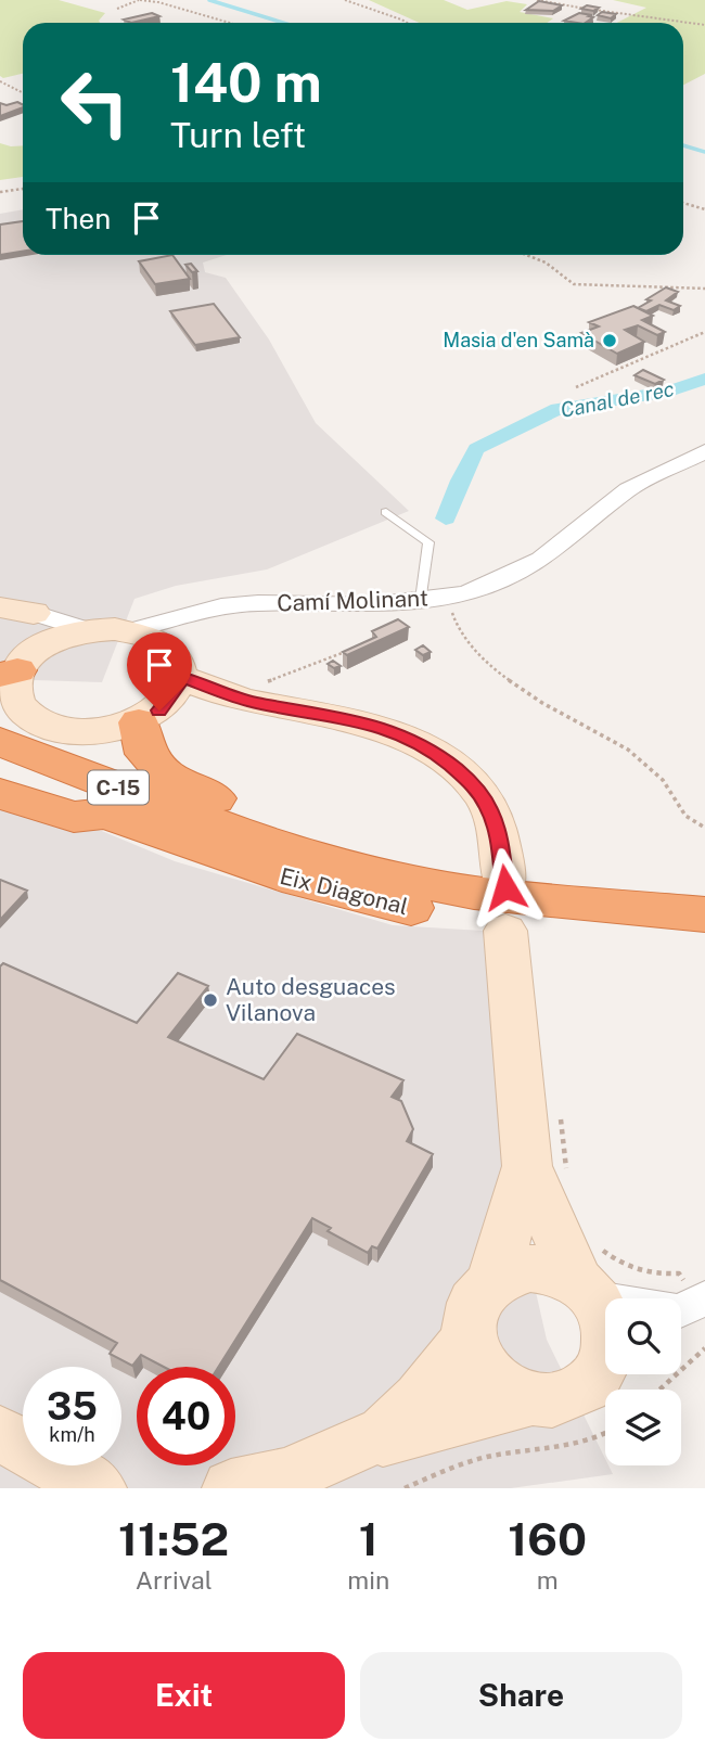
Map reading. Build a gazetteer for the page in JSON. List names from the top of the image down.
{
  "streets": {
    "highway": ["C-15", "Eix Diagonal"],
    "street": ["Camí Molinant"]
  },
  "water": ["Canal de rec"],
  "places": ["Masia d'en Samà", "Auto desguaces Vilanova"],
  "page": {
    "turn": ["140 m", "Turn left"],
    "then": "Then",
    "speed": "35 km/h",
    "limit": "40",
    "eta": [
      "11:52",
      "Arrival",
      "1",
      "min",
      "160",
      "m"
    ],
    "buttons": ["Exit", "Share"]
  }
}
